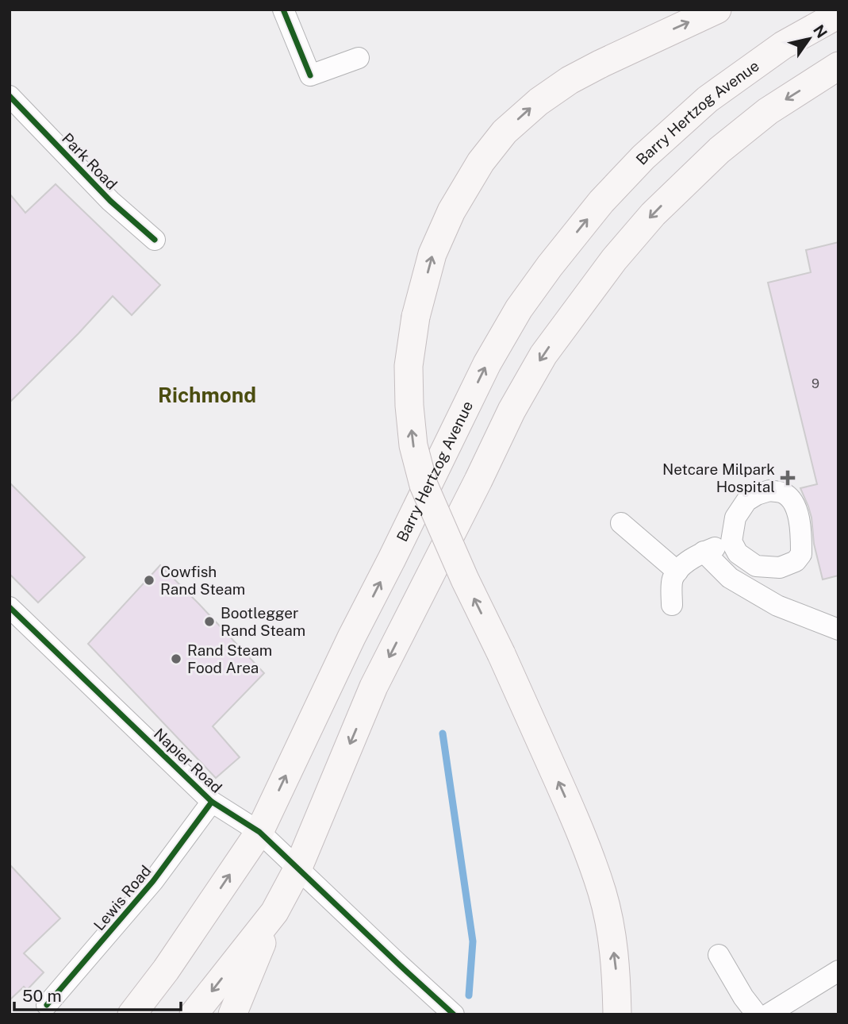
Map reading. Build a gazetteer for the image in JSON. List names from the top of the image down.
{
  "streets": {
    "main road": ["Barry Hertzog Avenue"],
    "street": ["Park Road", "Napier Road", "Lewis Road"]
  },
  "crossings": [
    ["Barry Hertzog Avenue", "Napier Road"],
    ["Napier Road", "Lewis Road"]
  ],
  "districts": ["Richmond"],
  "places": {
    "health": ["Netcare Milpark Hospital"],
    "other": ["Cowfish Rand Steam", "Bootlegger Rand Steam", "Rand Steam Food Area"]
  },
  "house_numbers": ["9"],
  "scale_bar": "50 m",
  "north": "top right"
}
